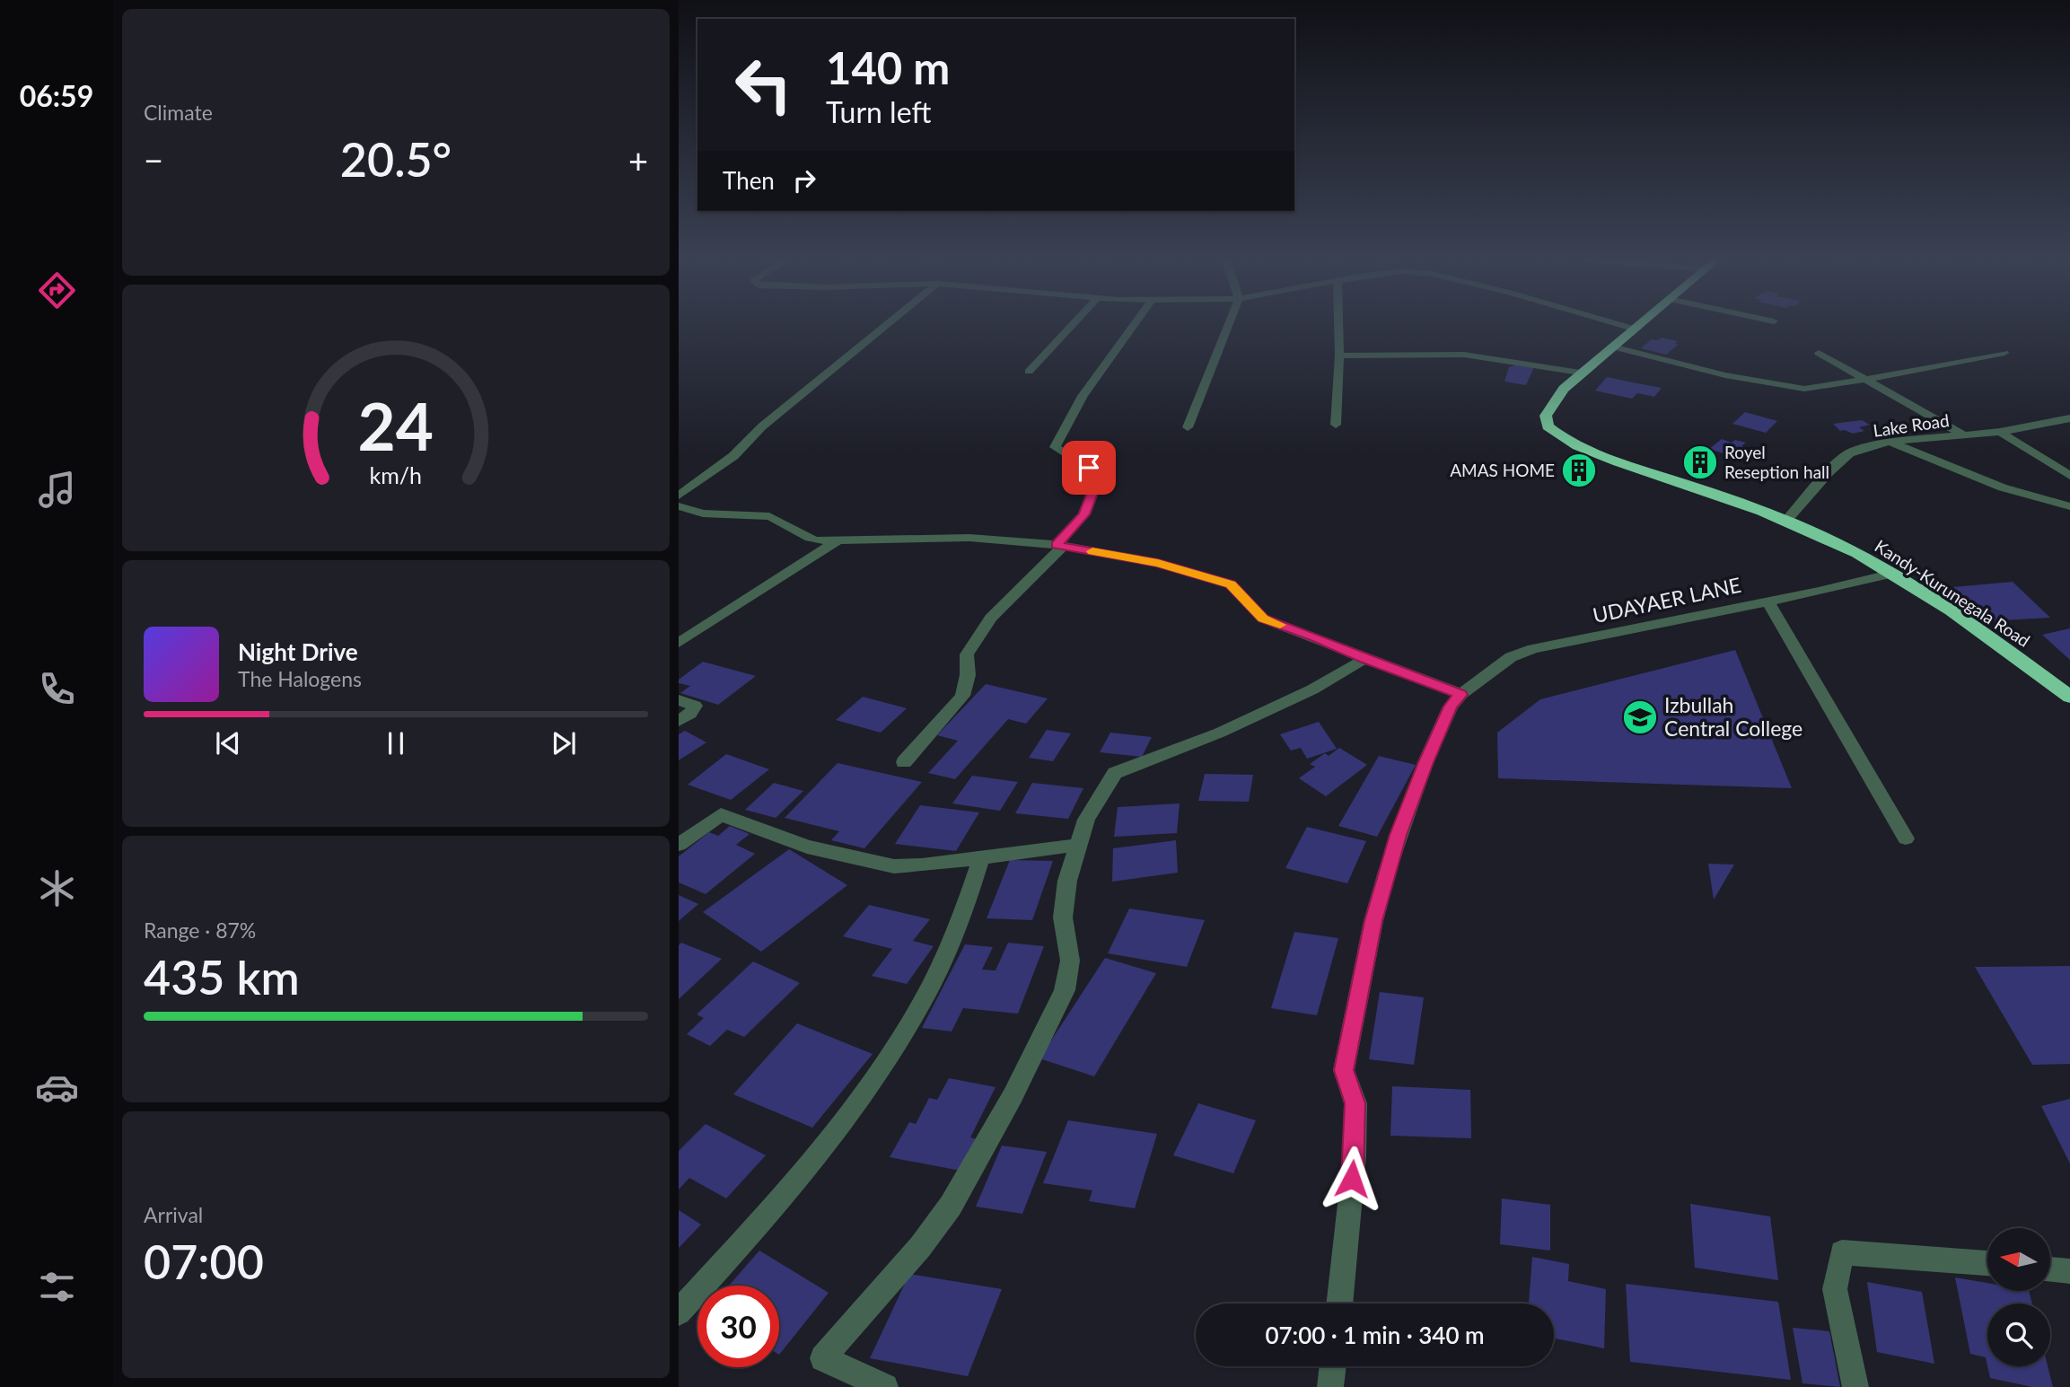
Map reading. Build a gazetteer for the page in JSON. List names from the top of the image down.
{
  "streets": {
    "highway": ["Kandy-Kurunegala Road"],
    "street": ["Lake Road", "UDAYAER LANE"]
  },
  "crossings": [
    ["Lake Road", "Kandy-Kurunegala Road"],
    ["Kandy-Kurunegala Road", "UDAYAER LANE"]
  ],
  "places": {
    "building": ["Royel Reseption hall", "AMAS HOME"],
    "school or university": ["Izbullah Central College"]
  },
  "north": "left",
  "page": {
    "tabs": "06:59",
    "tile": [
      "Climate",
      ["Range · 87%", "435 km"],
      ["Arrival", "07:00"]
    ],
    "turn": ["140 m", "Turn left"],
    "heat": ["−", "20.5°", "+"],
    "then": "Then",
    "song": ["Night Drive", "The Halogens"],
    "limit": "30",
    "trip": "07:00 · 1 min · 340 m",
    "gauge": ["24", "km/h"]
  }
}
